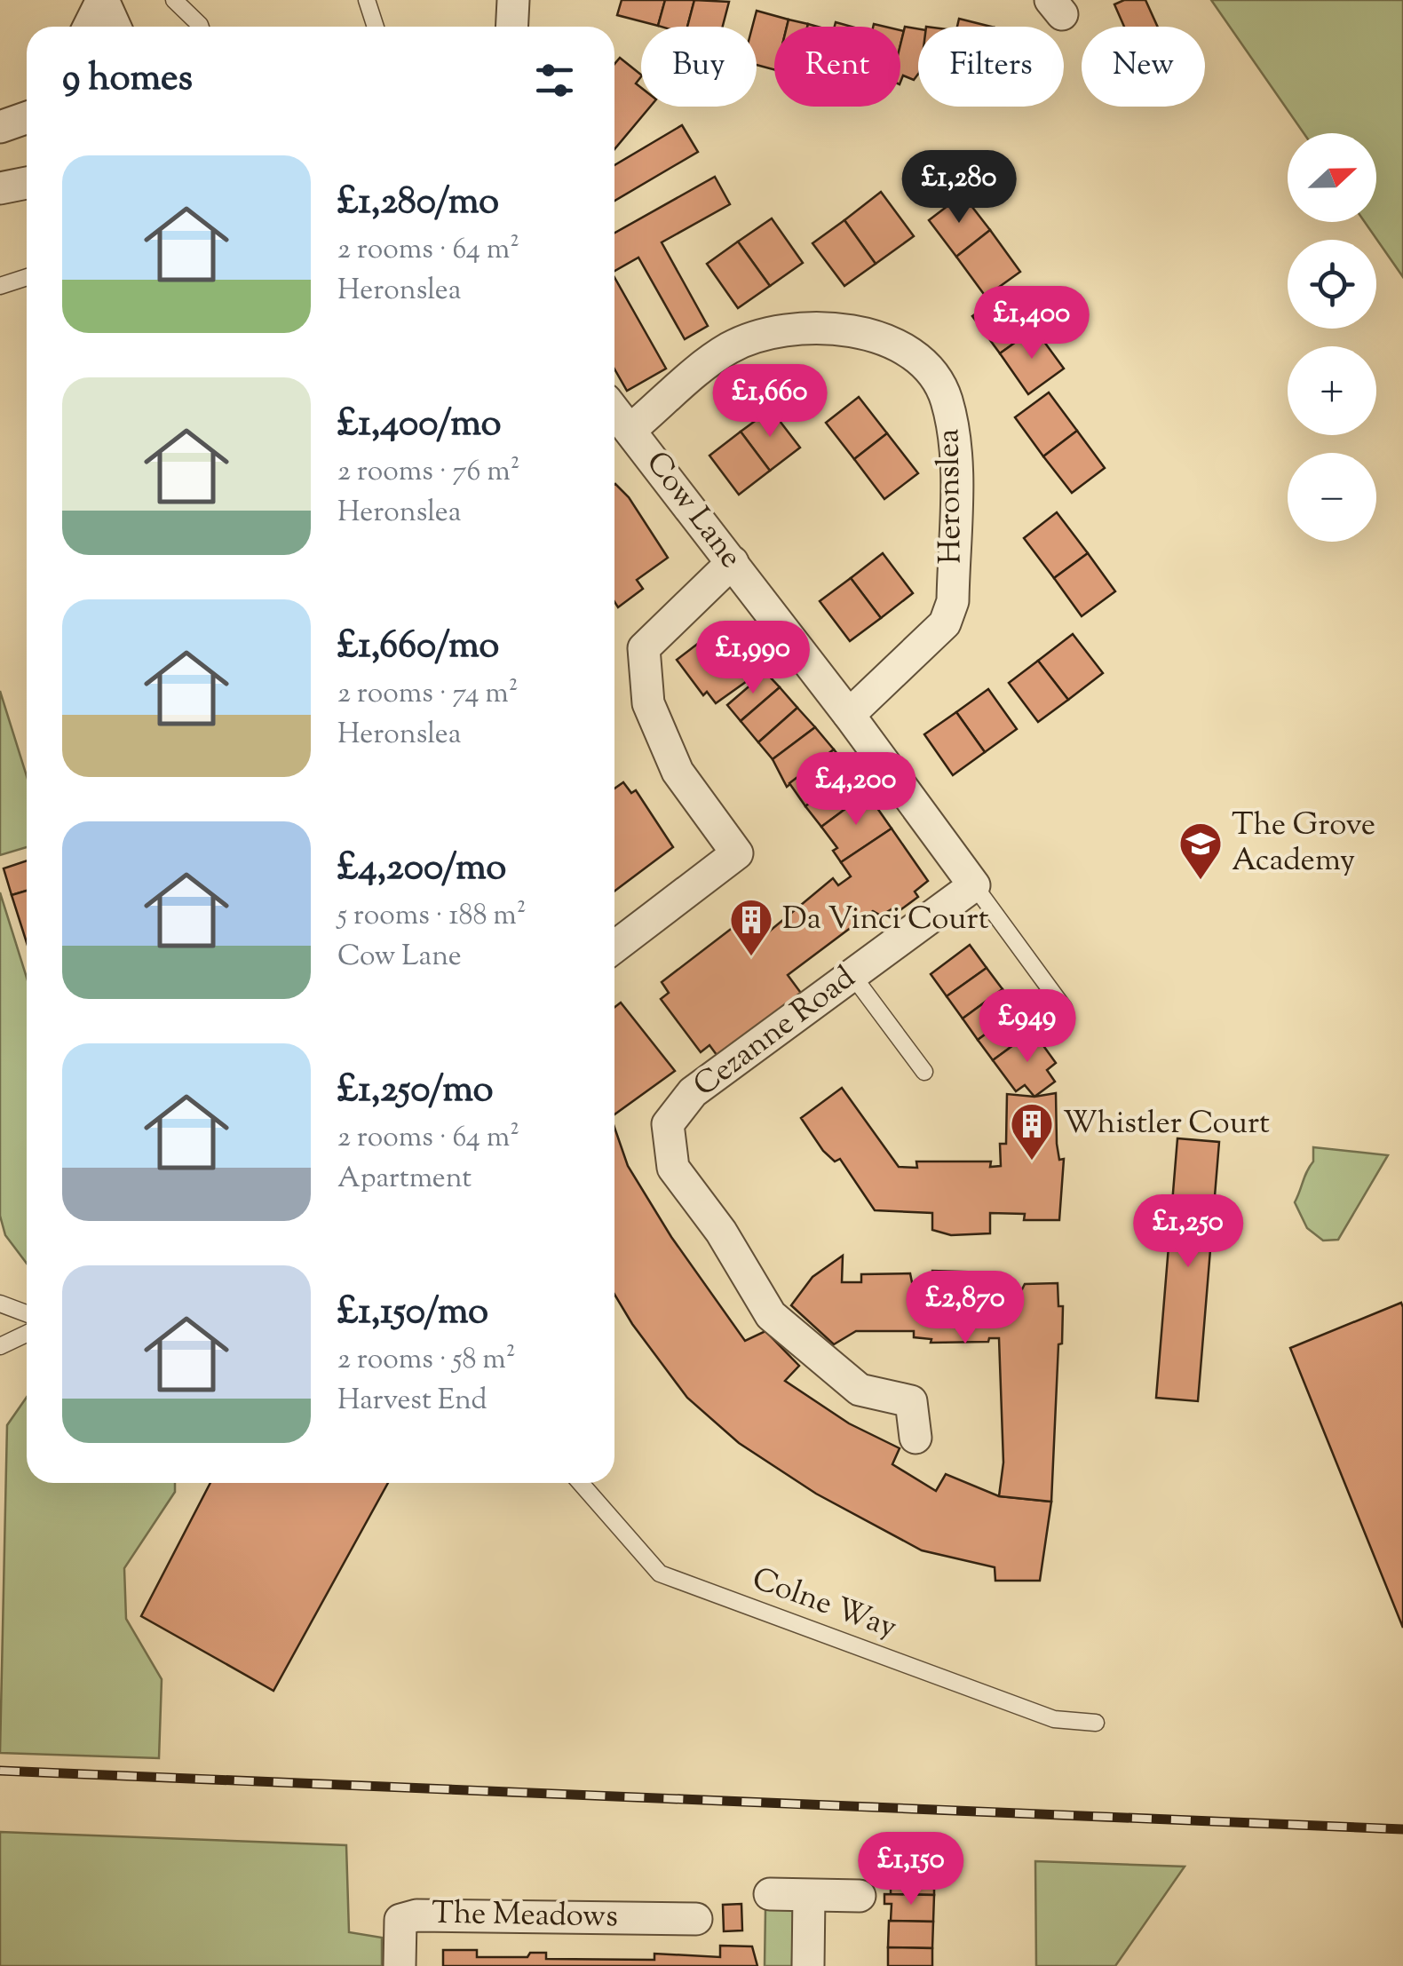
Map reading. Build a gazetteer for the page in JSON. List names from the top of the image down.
{
  "streets": {
    "street": [
      "Heronslea",
      "Cow Lane",
      "Cezanne Road",
      "The Meadows"
    ],
    "lane": ["Colne Way"]
  },
  "crossings": [
    ["Heronslea", "Cow Lane"],
    ["Cow Lane", "Cezanne Road"]
  ],
  "places": {
    "school or university": ["The Grove Academy"],
    "building": ["Da Vinci Court", "Whistler Court"]
  },
  "north": "right",
  "page": {
    "chip": [
      "Buy",
      "Rent",
      "Filters",
      "New"
    ],
    "heading": "9 homes",
    "map_buttons": ["+", "−"],
    "list": [
      {
        "name": "£1,280/mo",
        "note": "2 rooms · 64 m² · Heronslea"
      },
      {
        "name": "£1,400/mo",
        "note": "2 rooms · 76 m² · Heronslea"
      },
      {
        "name": "£1,660/mo",
        "note": "2 rooms · 74 m² · Heronslea"
      },
      {
        "name": "£4,200/mo",
        "note": "5 rooms · 188 m² · Cow Lane"
      },
      {
        "name": "£1,250/mo",
        "note": "2 rooms · 64 m² · Apartment"
      },
      {
        "name": "£1,150/mo",
        "note": "2 rooms · 58 m² · Harvest End"
      }
    ],
    "price": [
      "£1,280",
      "£1,400",
      "£1,660",
      "£1,990",
      "£4,200",
      "£949",
      "£1,250",
      "£2,870",
      "£1,150"
    ]
  }
}
